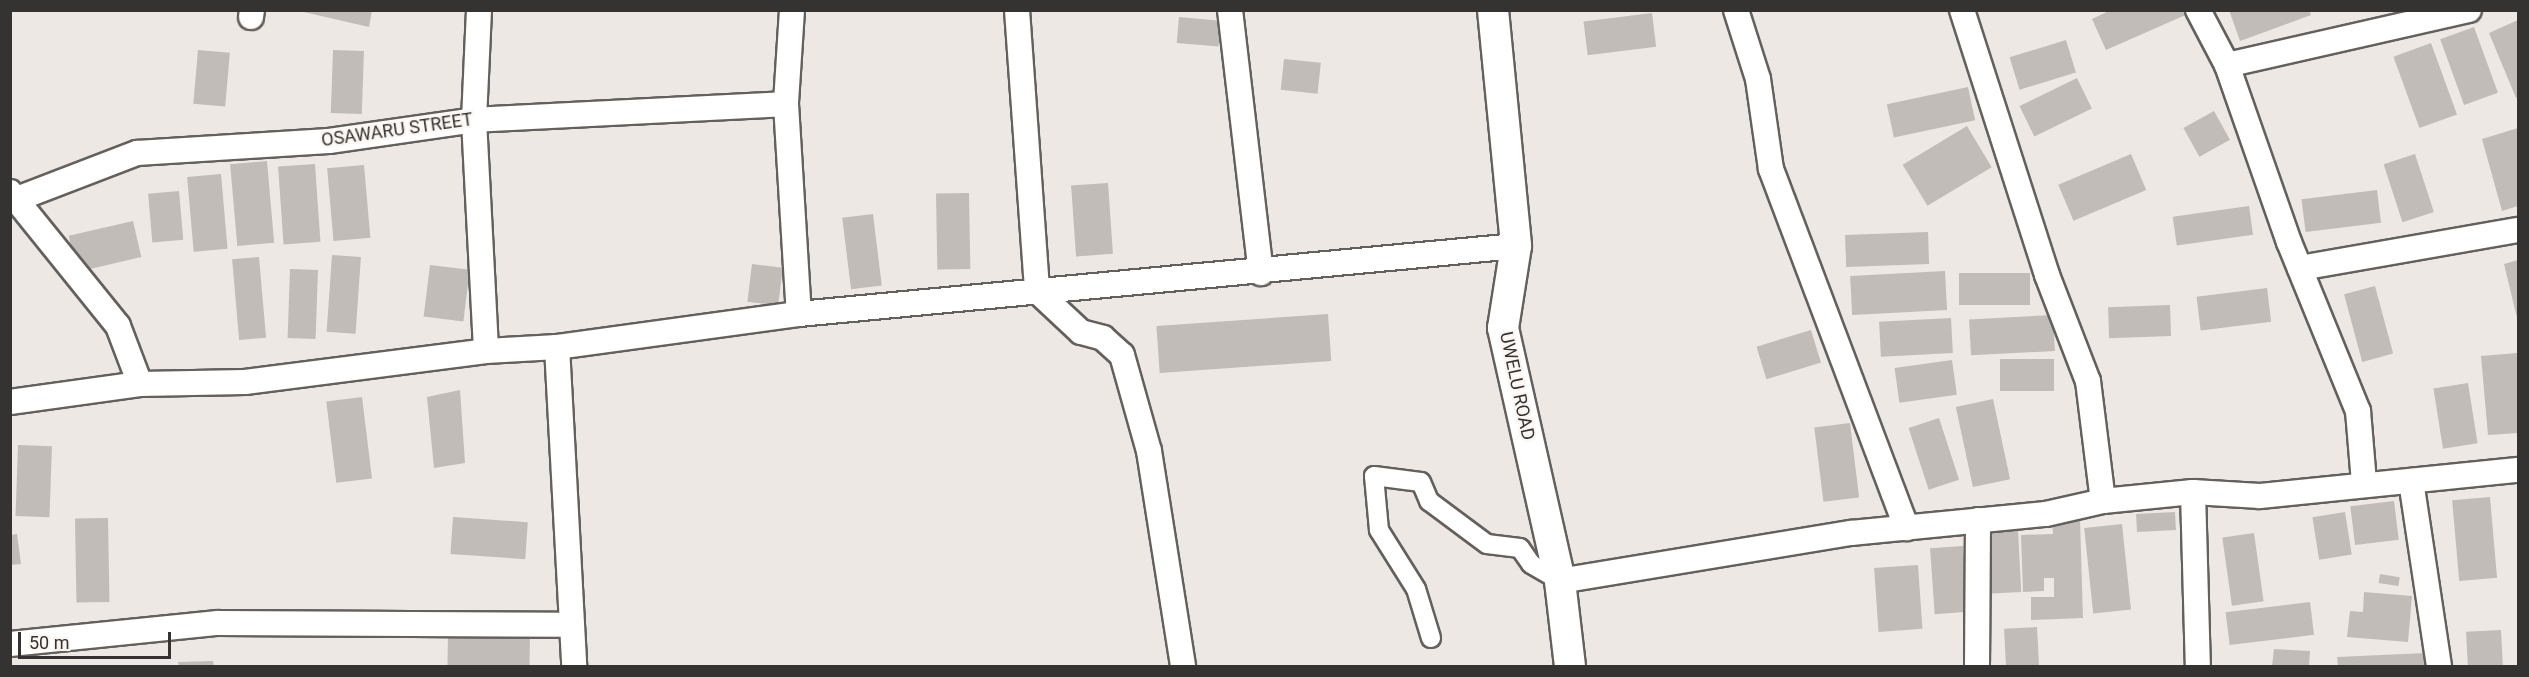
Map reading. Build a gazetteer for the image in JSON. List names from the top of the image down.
{
  "streets": {
    "street": ["OSAWARU STREET", "UWELU ROAD"]
  },
  "scale_bar": "50 m"
}
